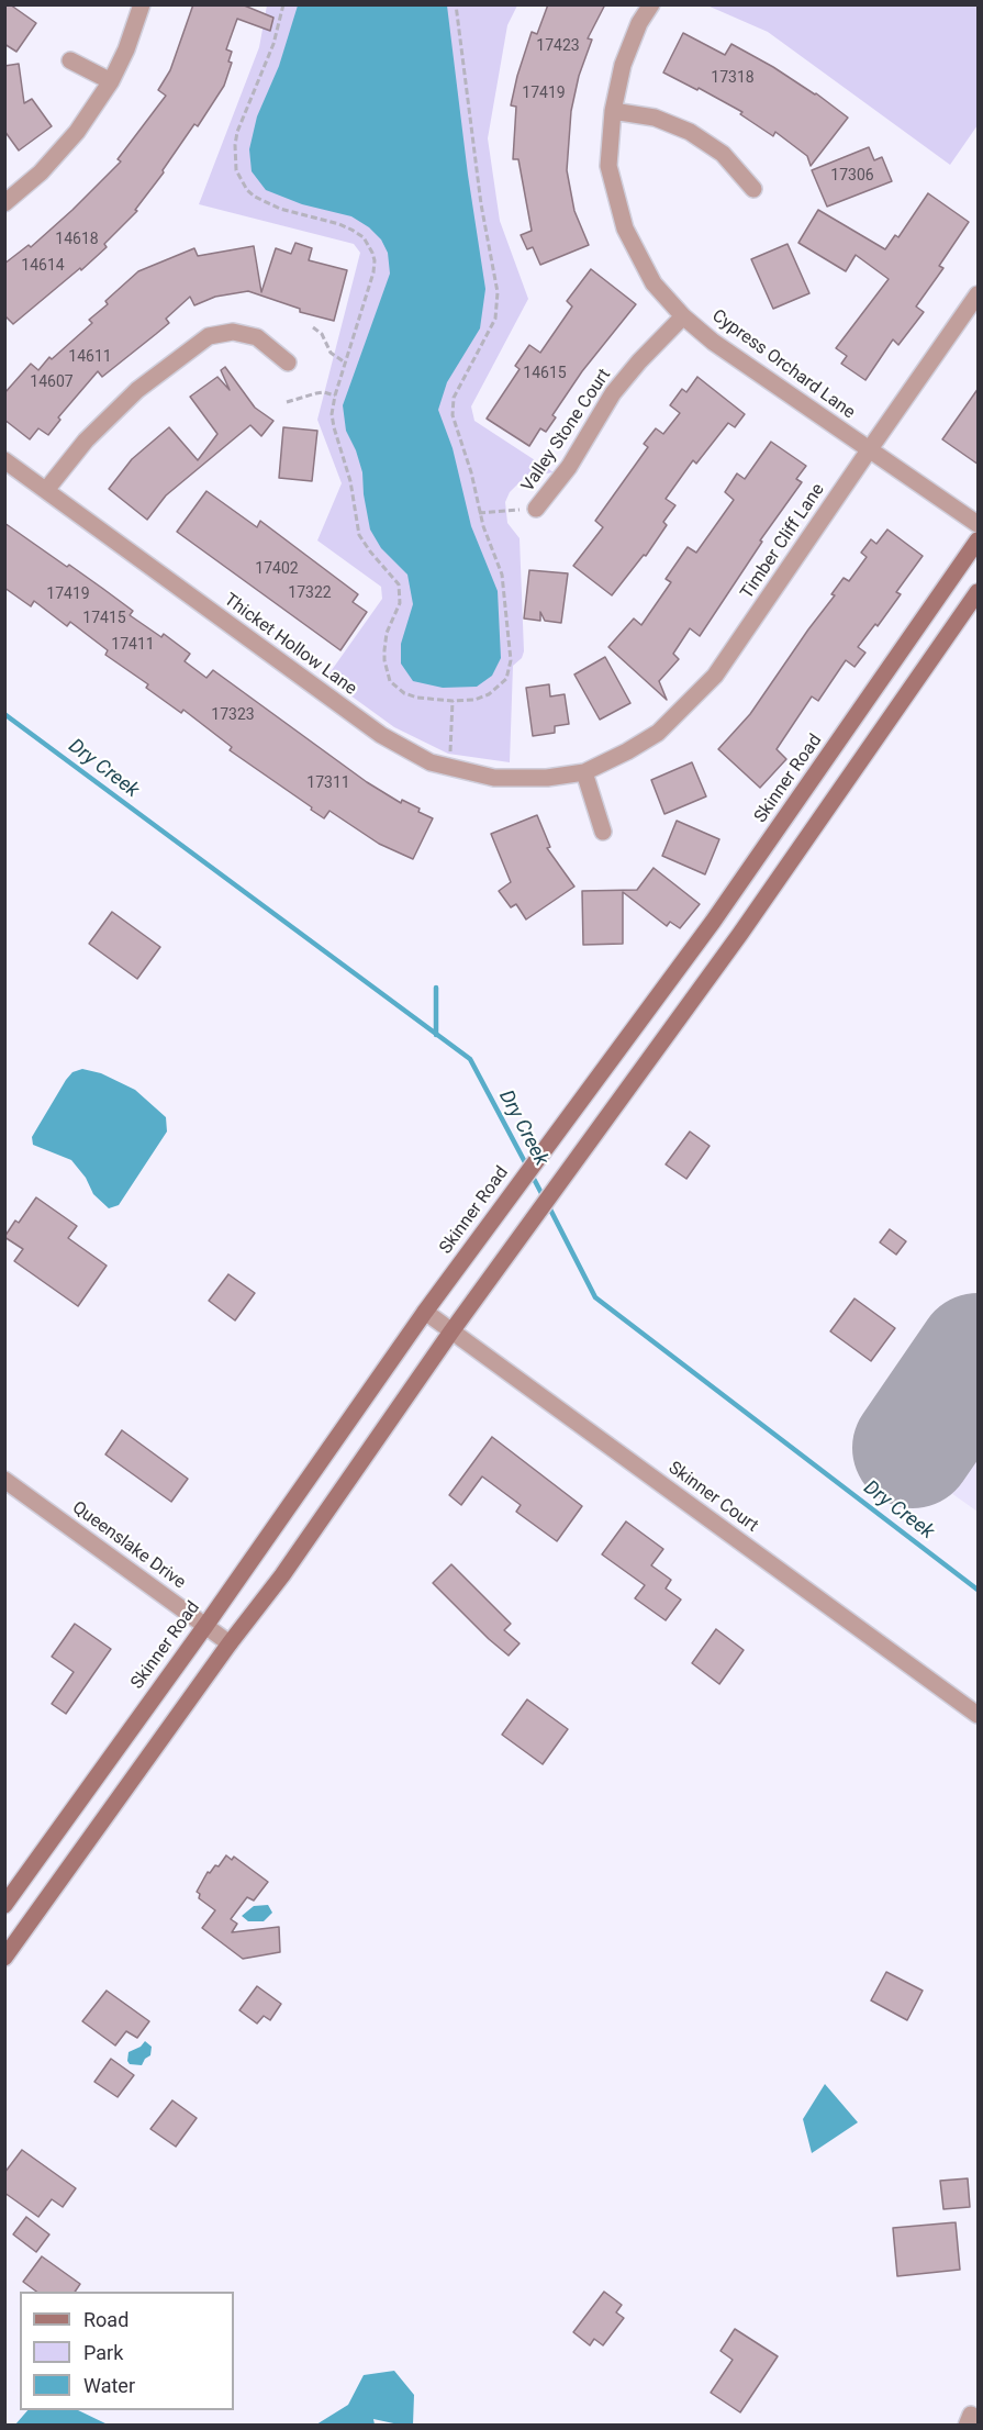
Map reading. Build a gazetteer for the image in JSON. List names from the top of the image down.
{
  "streets": {
    "street": [
      "Cypress Orchard Lane",
      "Valley Stone Court",
      "Timber Cliff Lane",
      "Thicket Hollow Lane",
      "Skinner Road",
      "Skinner Court",
      "Queenslake Drive"
    ]
  },
  "crossings": [
    ["Cypress Orchard Lane", "Valley Stone Court"],
    ["Cypress Orchard Lane", "Timber Cliff Lane"],
    ["Timber Cliff Lane", "Thicket Hollow Lane"],
    ["Skinner Road", "Skinner Court"],
    ["Skinner Road", "Queenslake Drive"]
  ],
  "water": ["Dry Creek"],
  "house_numbers": [
    "17423",
    "17318",
    "17419",
    "17306",
    "14618",
    "14614",
    "14611",
    "14615",
    "14607",
    "17402",
    "17322",
    "17419",
    "17415",
    "17411",
    "17323",
    "17311"
  ],
  "legend": ["Road", "Park", "Water"]
}
